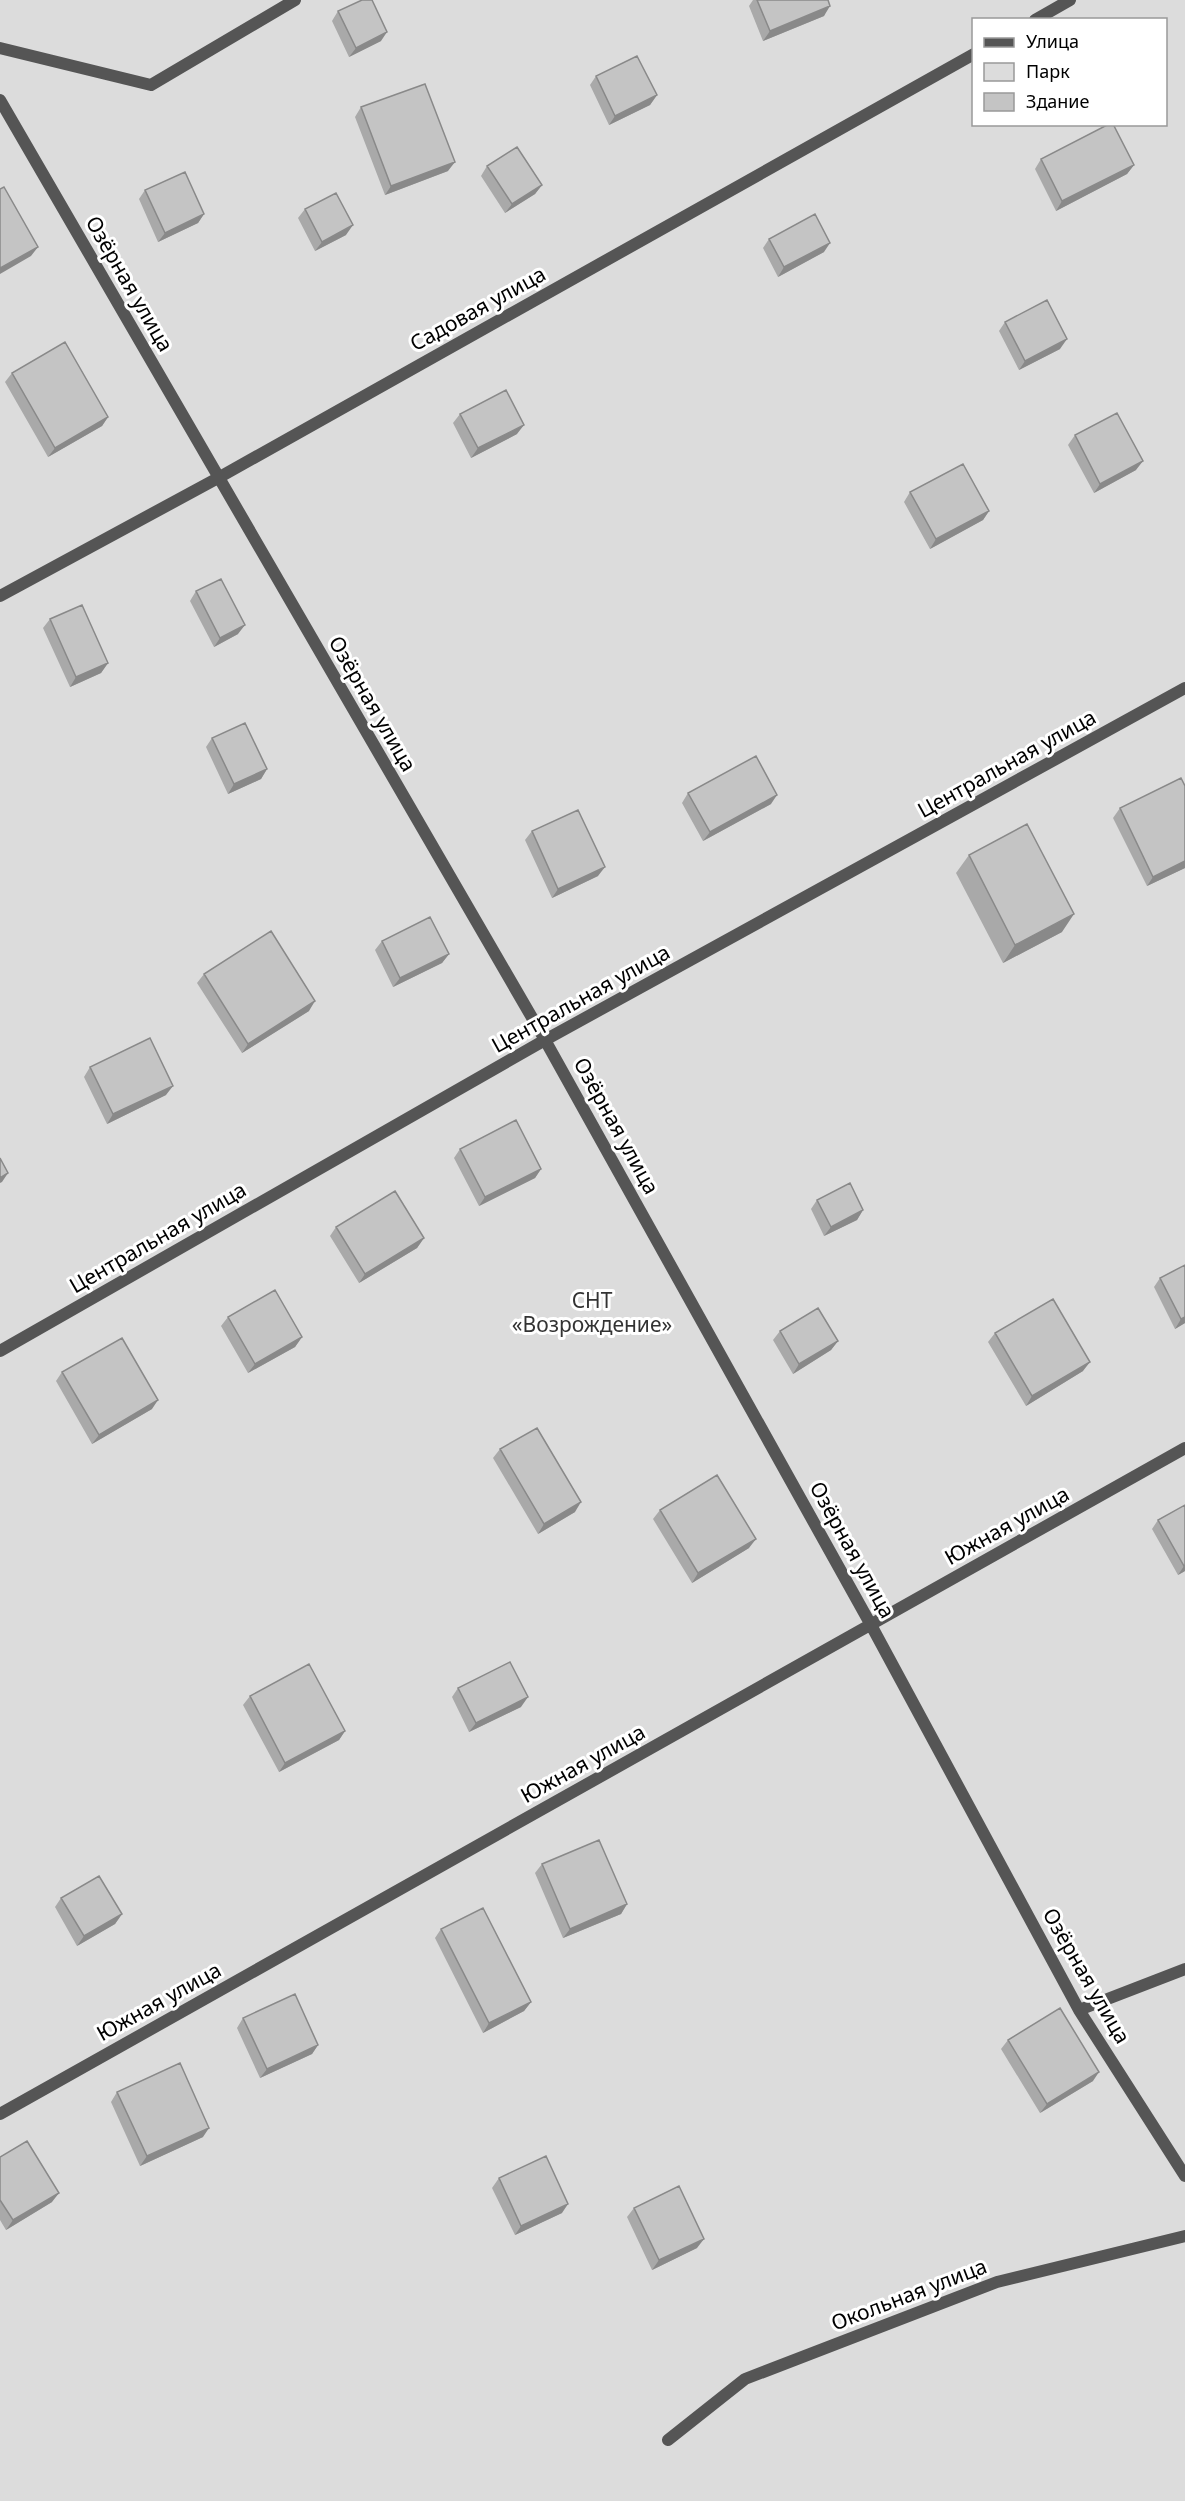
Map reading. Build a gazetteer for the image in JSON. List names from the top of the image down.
{
  "streets": {
    "street": [
      "Озёрная улица",
      "Садовая улица",
      "Центральная улица",
      "Южная улица",
      "Окольная улица"
    ]
  },
  "crossings": [
    ["Озёрная улица", "Садовая улица"],
    ["Озёрная улица", "Центральная улица"],
    ["Озёрная улица", "Южная улица"]
  ],
  "parks": ["СНТ «Возрождение»"],
  "legend": ["Улица", "Парк", "Здание"]
}
